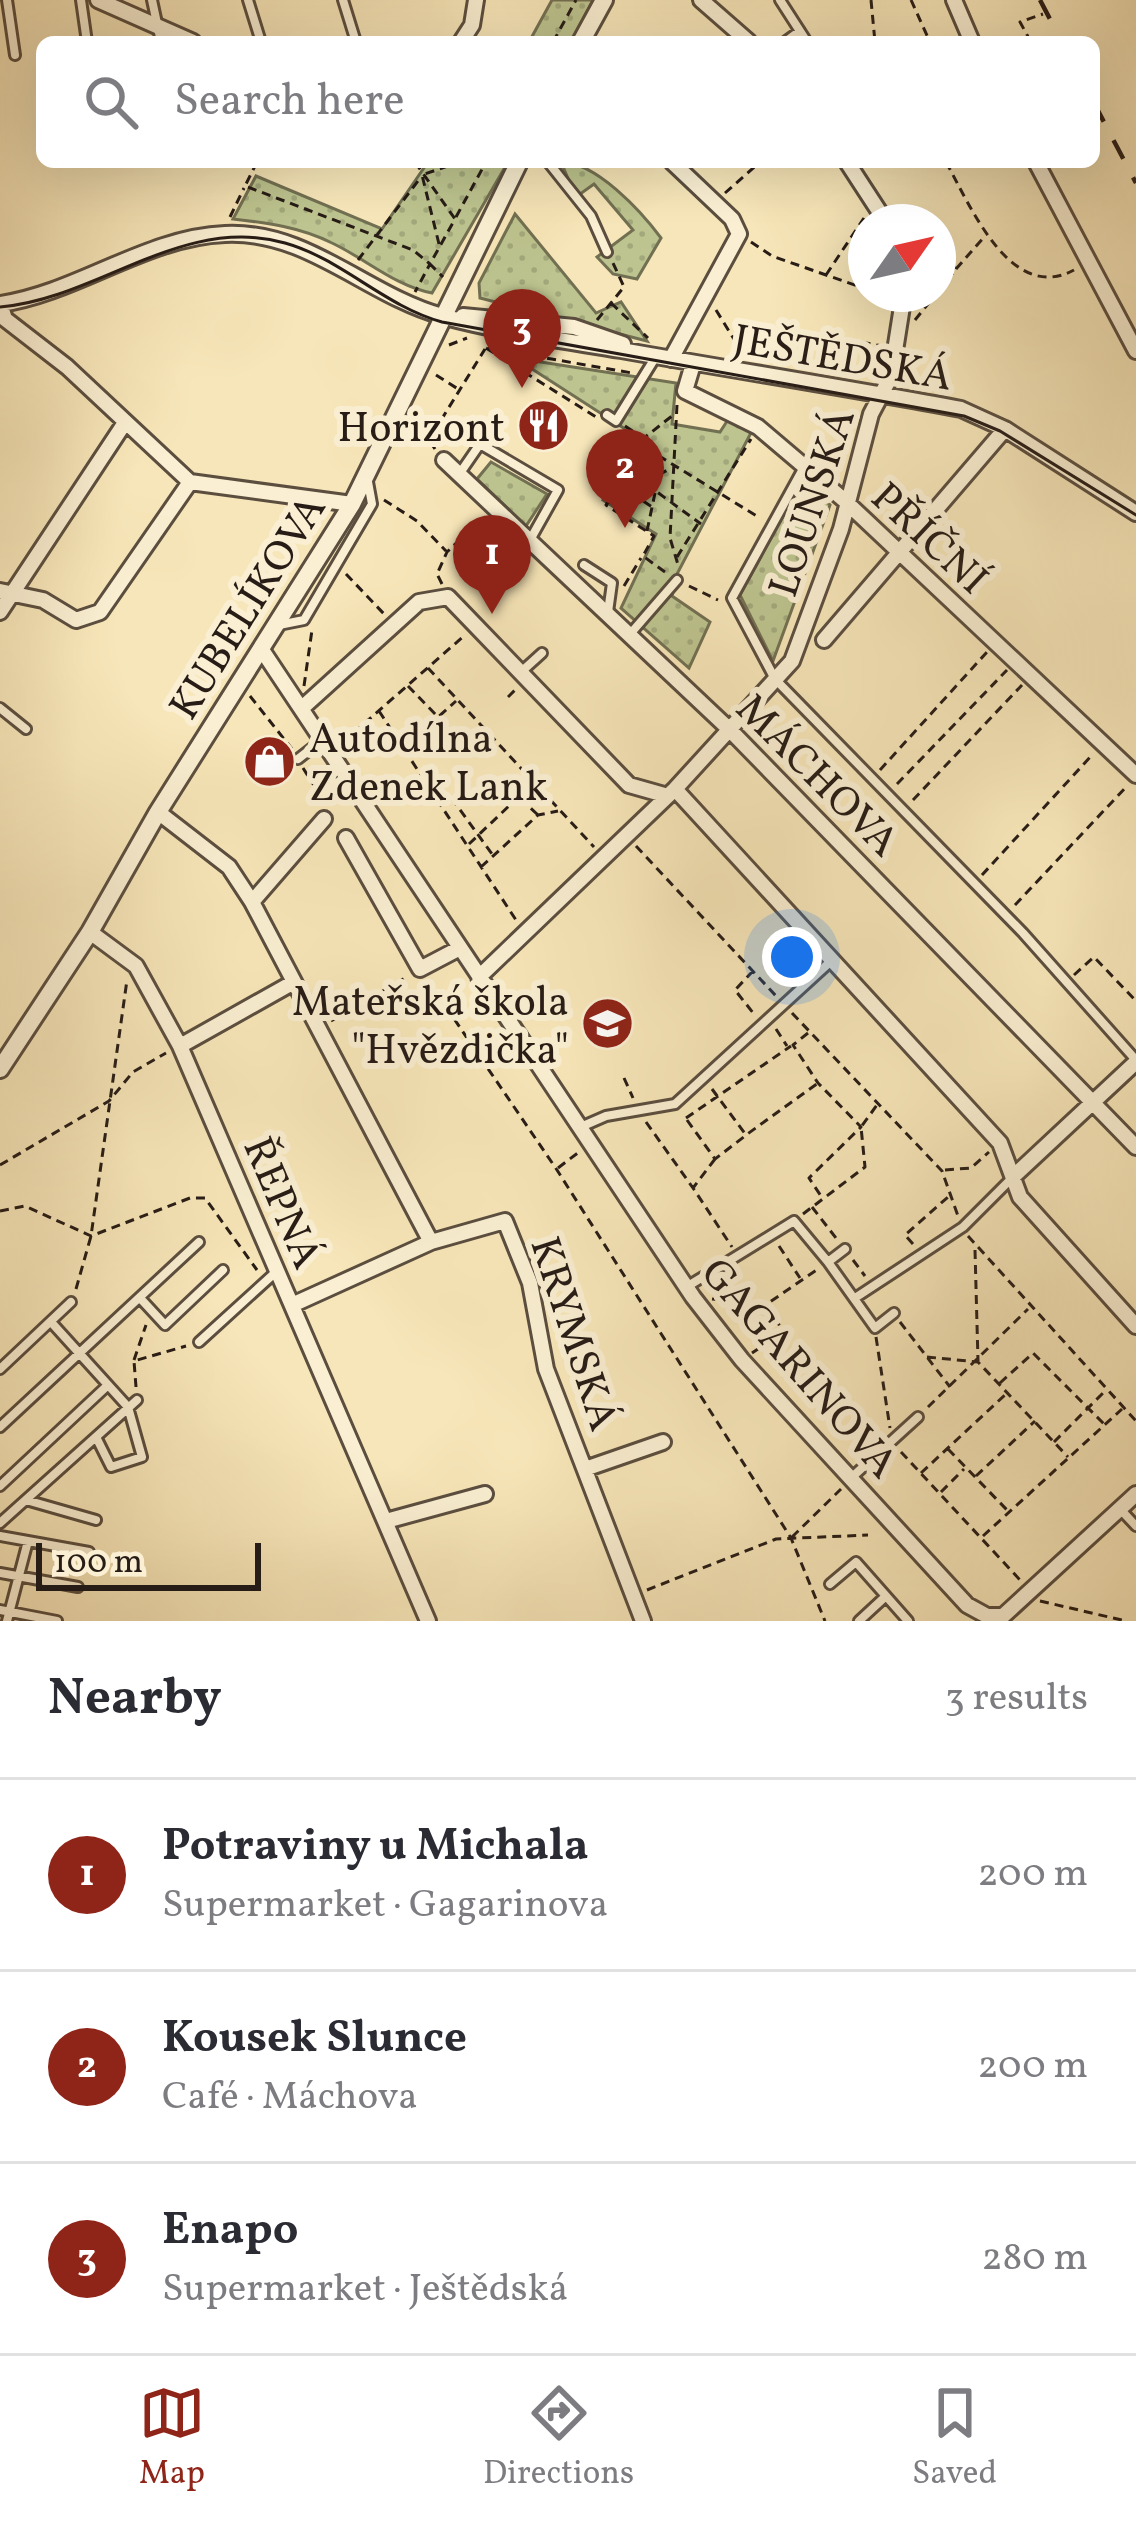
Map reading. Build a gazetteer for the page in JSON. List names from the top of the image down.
{
  "streets": {
    "street": [
      "JEŠTĚDSKÁ",
      "LOUNSKÁ",
      "PŘÍČNÍ",
      "KUBELÍKOVA",
      "MÁCHOVA",
      "ŘEPNÁ",
      "KRYMSKÁ",
      "GAGARINOVA"
    ]
  },
  "crossings": [
    ["JEŠTĚDSKÁ", "LOUNSKÁ"],
    ["JEŠTĚDSKÁ", "PŘÍČNÍ"],
    ["JEŠTĚDSKÁ", "KUBELÍKOVA"],
    ["LOUNSKÁ", "PŘÍČNÍ"],
    ["KUBELÍKOVA", "ŘEPNÁ"],
    ["KUBELÍKOVA", "GAGARINOVA"],
    ["ŘEPNÁ", "KRYMSKÁ"]
  ],
  "places": {
    "restaurant": ["Horizont"],
    "shop": ["Autodílna Zdenek Lank"],
    "school or university": ["Mateřská škola \"Hvězdička\""]
  },
  "scale_bar": "100 m",
  "north": "top right",
  "page": {
    "search": "Search here",
    "pins": ["3", "2", "1"],
    "scale": "100 m",
    "heading": ["Nearby", "3 results"],
    "list": [
      {
        "mark": "1",
        "name": "Potraviny u Michala",
        "note": "Supermarket · Gagarinova",
        "value": "200 m"
      },
      {
        "mark": "2",
        "name": "Kousek Slunce",
        "note": "Café · Máchova",
        "value": "200 m"
      },
      {
        "mark": "3",
        "name": "Enapo",
        "note": "Supermarket · Ještědská",
        "value": "280 m"
      }
    ],
    "nav": ["Map", "Directions", "Saved"]
  }
}
